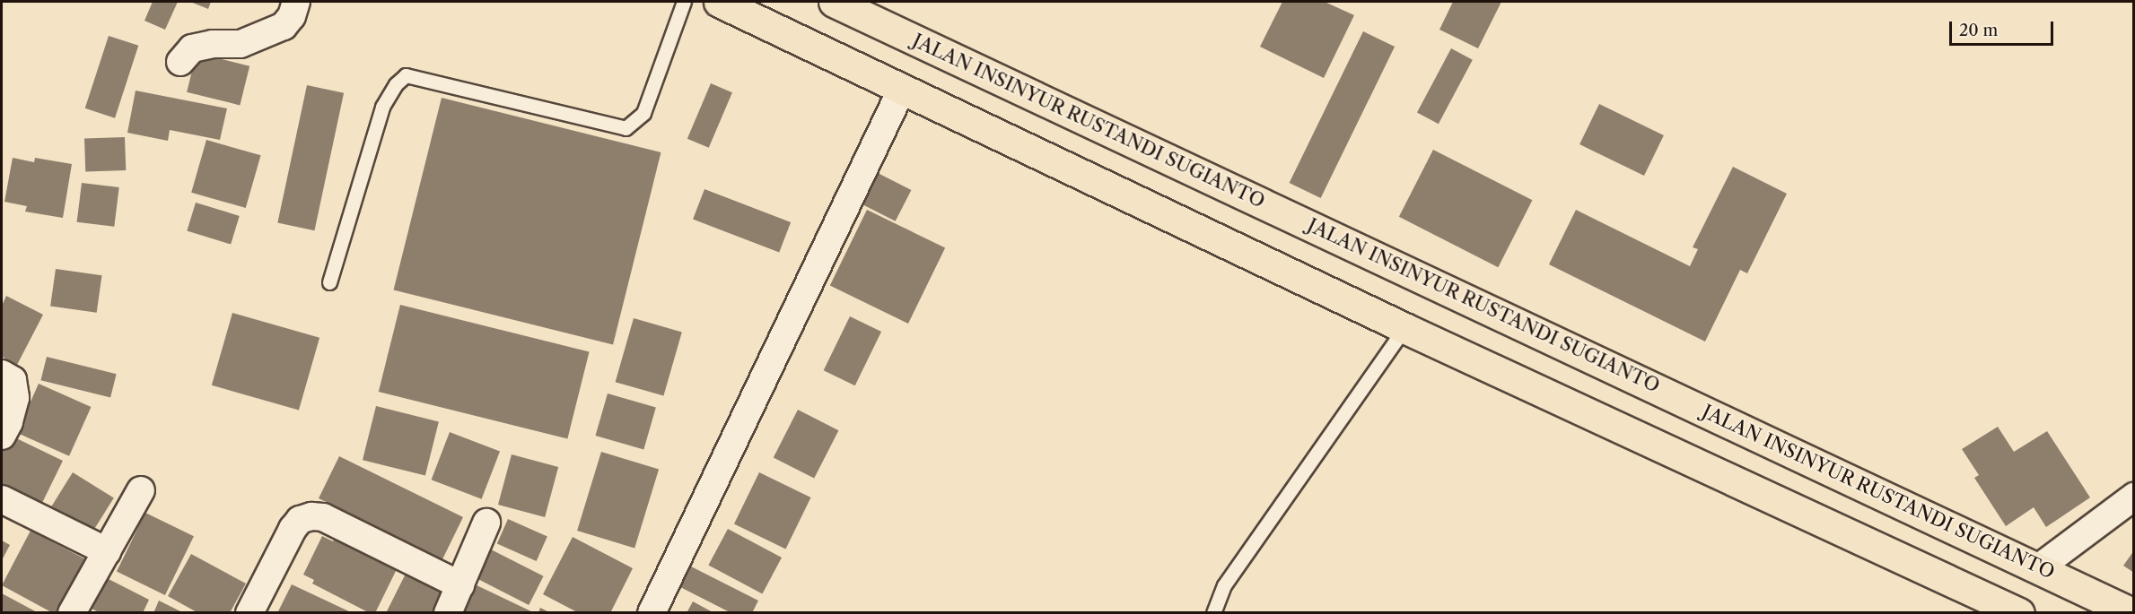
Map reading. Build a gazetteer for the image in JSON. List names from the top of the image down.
{
  "streets": {
    "highway": ["JALAN INSINYUR RUSTANDI SUGIANTO"]
  },
  "scale_bar": "20 m"
}
